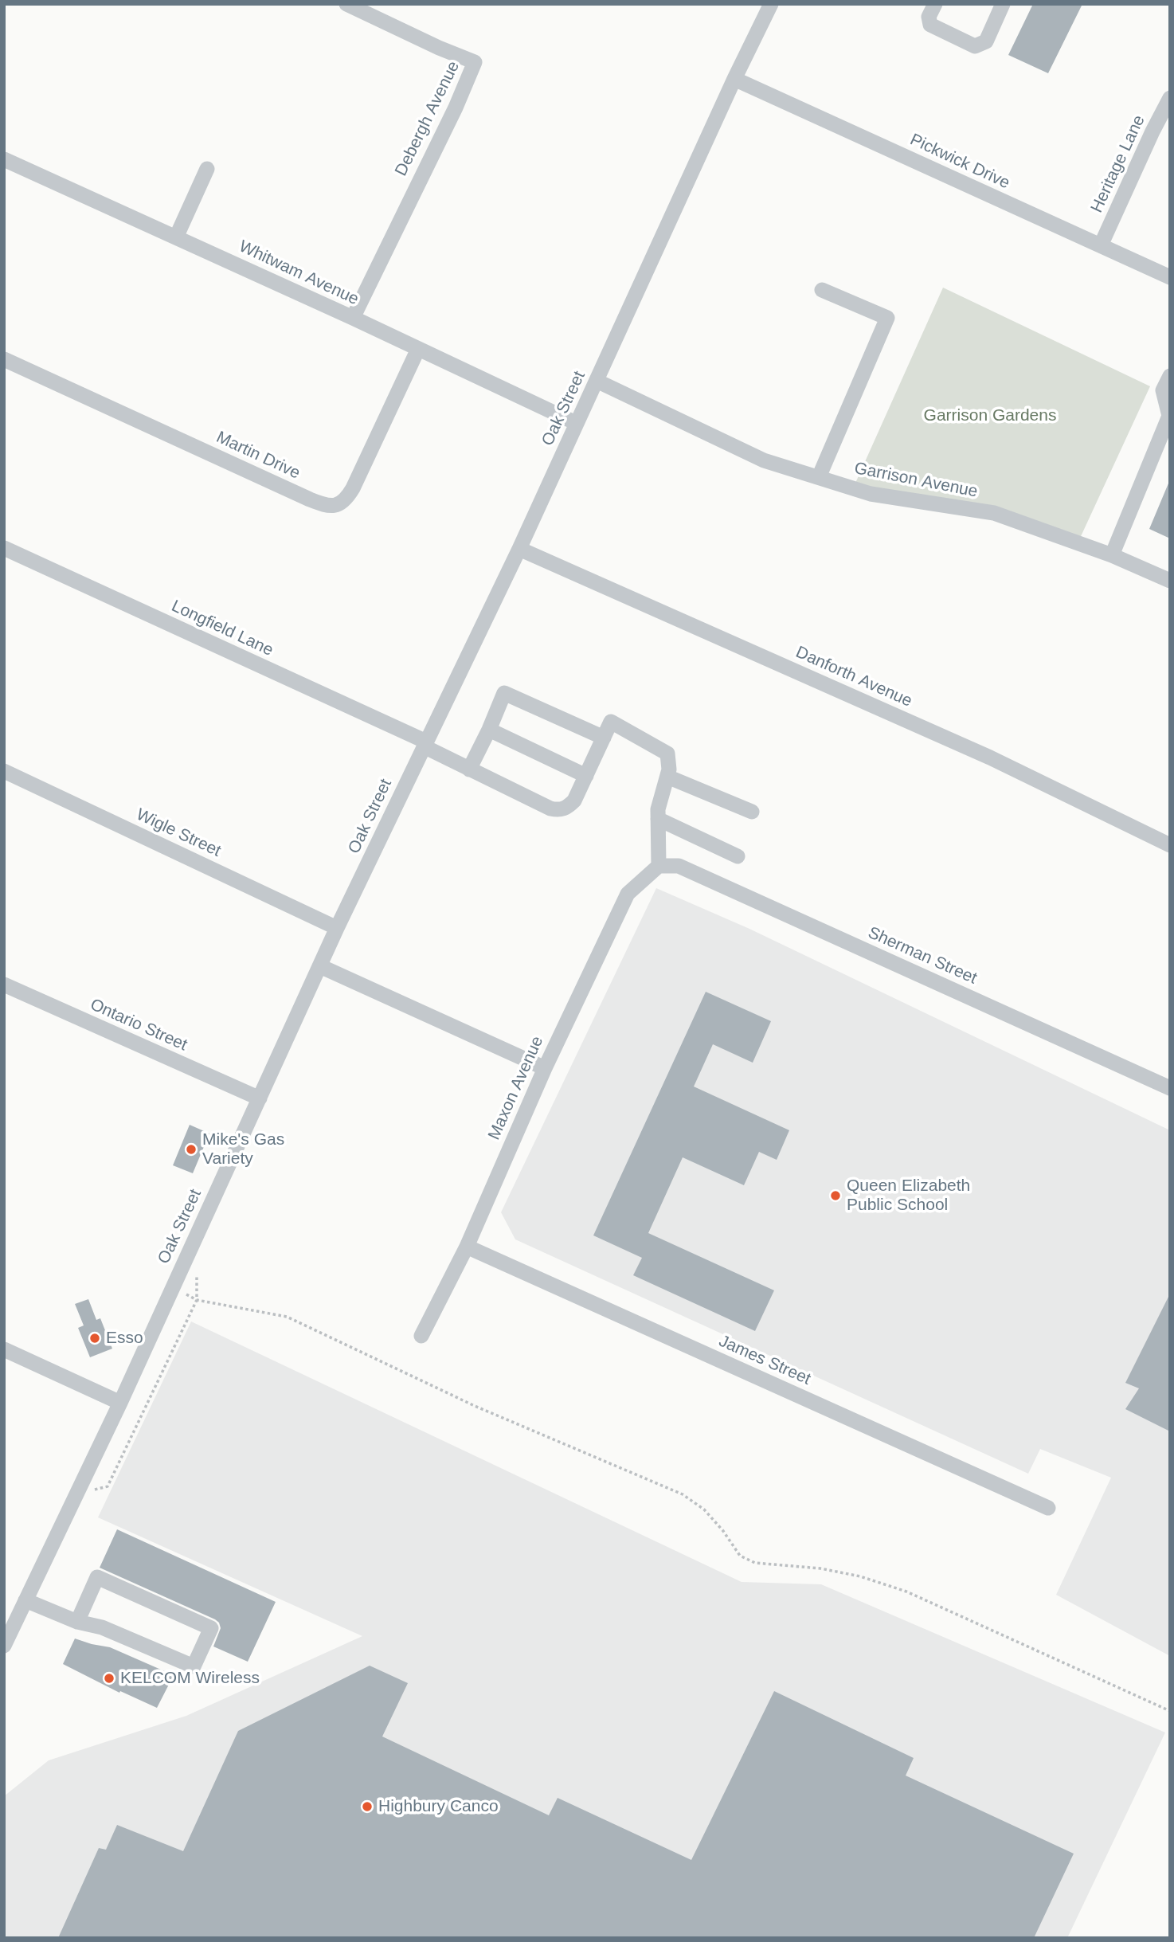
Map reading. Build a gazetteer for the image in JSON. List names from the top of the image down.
{
  "streets": {
    "street": [
      "Debergh Avenue",
      "Pickwick Drive",
      "Heritage Lane",
      "Whitwam Avenue",
      "Oak Street",
      "Martin Drive",
      "Garrison Avenue",
      "Longfield Lane",
      "Danforth Avenue",
      "Wigle Street",
      "Sherman Street",
      "Ontario Street",
      "Maxon Avenue",
      "James Street"
    ]
  },
  "crossings": [
    ["Debergh Avenue", "Whitwam Avenue"],
    ["Pickwick Drive", "Heritage Lane"],
    ["Pickwick Drive", "Oak Street"],
    ["Whitwam Avenue", "Oak Street"],
    ["Whitwam Avenue", "Martin Drive"],
    ["Oak Street", "Garrison Avenue"],
    ["Oak Street", "Longfield Lane"],
    ["Oak Street", "Danforth Avenue"],
    ["Oak Street", "Wigle Street"],
    ["Oak Street", "Ontario Street"],
    ["Sherman Street", "Maxon Avenue"],
    ["Maxon Avenue", "James Street"]
  ],
  "parks": ["Garrison Gardens"],
  "places": [
    "Mike's Gas Variety",
    "Queen Elizabeth Public School",
    "Esso",
    "KELCOM Wireless",
    "Highbury Canco"
  ]
}
